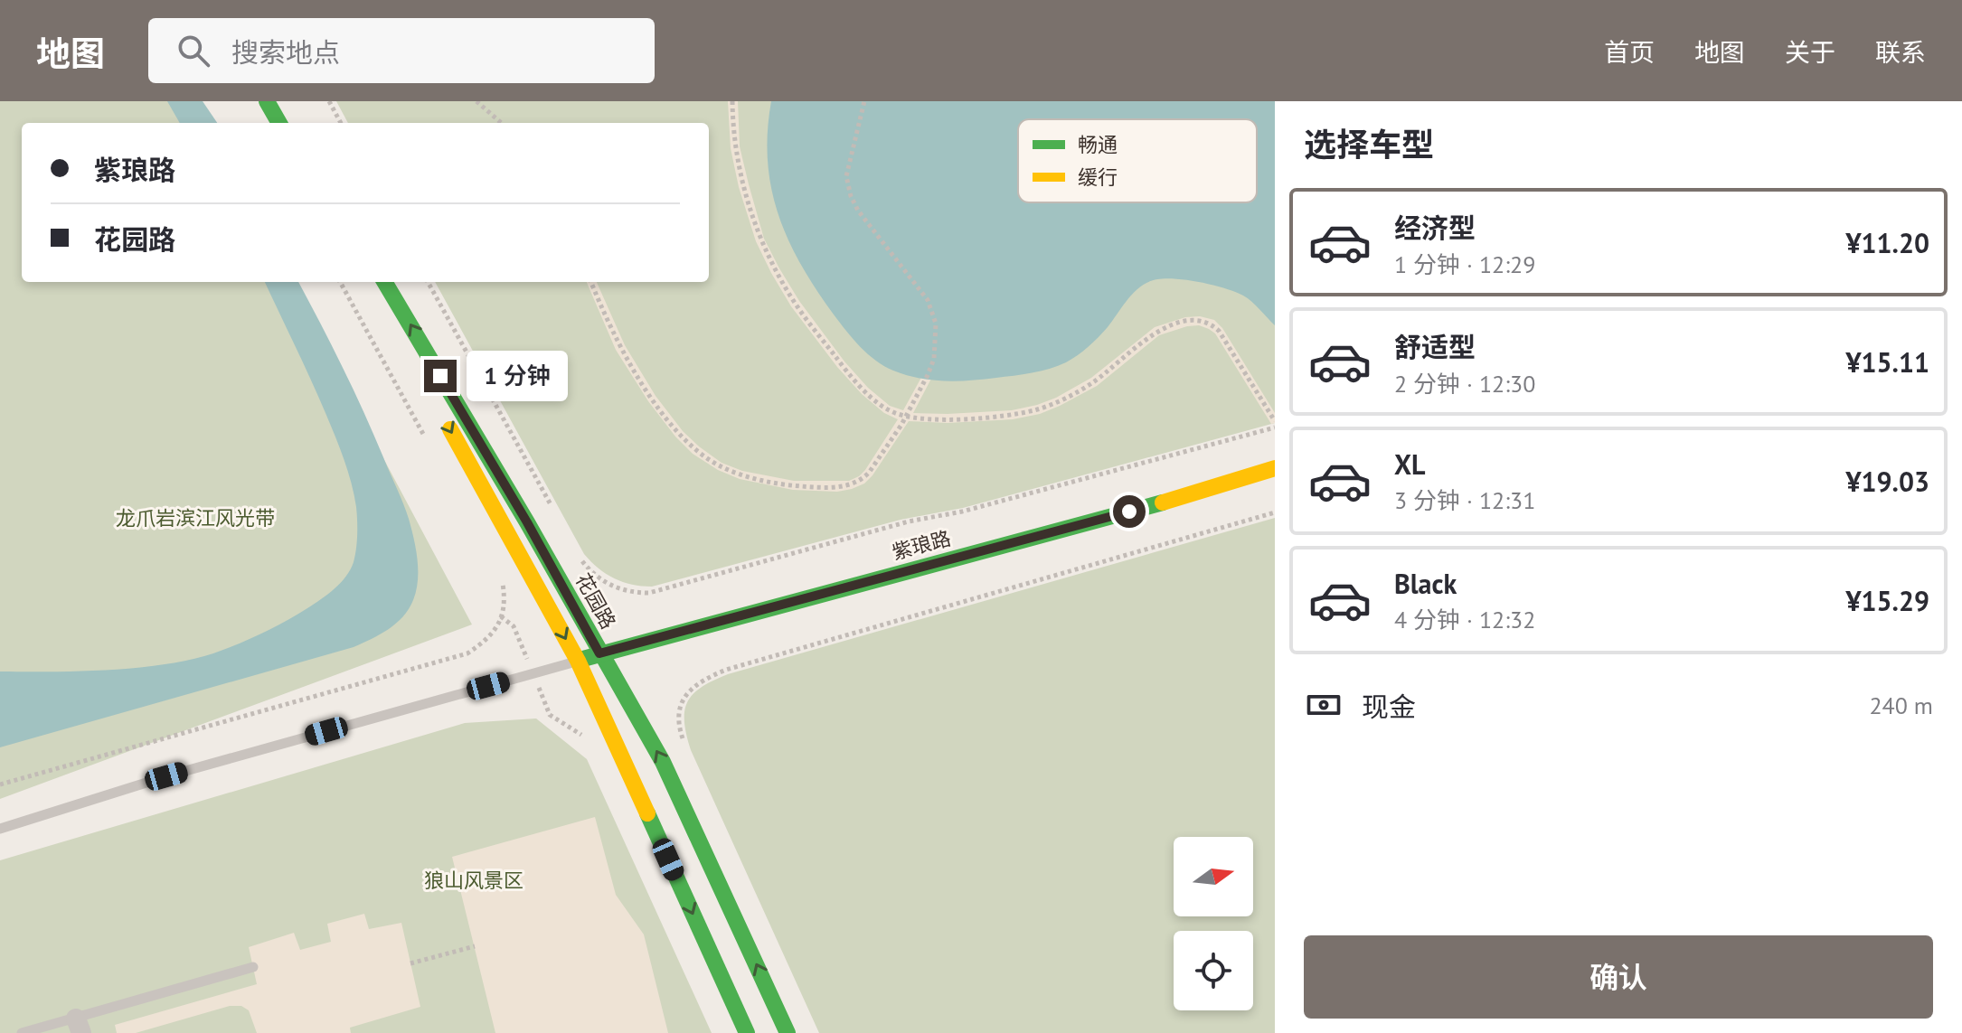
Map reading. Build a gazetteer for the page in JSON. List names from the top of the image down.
{
  "streets": {
    "main road": ["紫琅路", "花园路"]
  },
  "crossings": [
    ["紫琅路", "花园路"]
  ],
  "parks": ["龙爪岩滨江风光带", "狼山风景区"],
  "legend": ["畅通", "缓行"],
  "north": "right",
  "page": {
    "header": "地图",
    "search": "搜索地点",
    "nav": [
      "首页",
      "地图",
      "关于",
      "联系"
    ],
    "heading": "选择车型",
    "banner": ["紫琅路", "花园路"],
    "list": [
      {
        "name": "经济型",
        "note": "1 分钟 · 12:29",
        "value": "¥11.20"
      },
      {
        "name": "舒适型",
        "note": "2 分钟 · 12:30",
        "value": "¥15.11"
      },
      {
        "name": "XL",
        "note": "3 分钟 · 12:31",
        "value": "¥19.03"
      },
      {
        "name": "Black",
        "note": "4 分钟 · 12:32",
        "value": "¥15.29"
      }
    ],
    "bubble": "1 分钟",
    "pay": ["现金", "240 m"],
    "buttons": "确认"
  }
}
